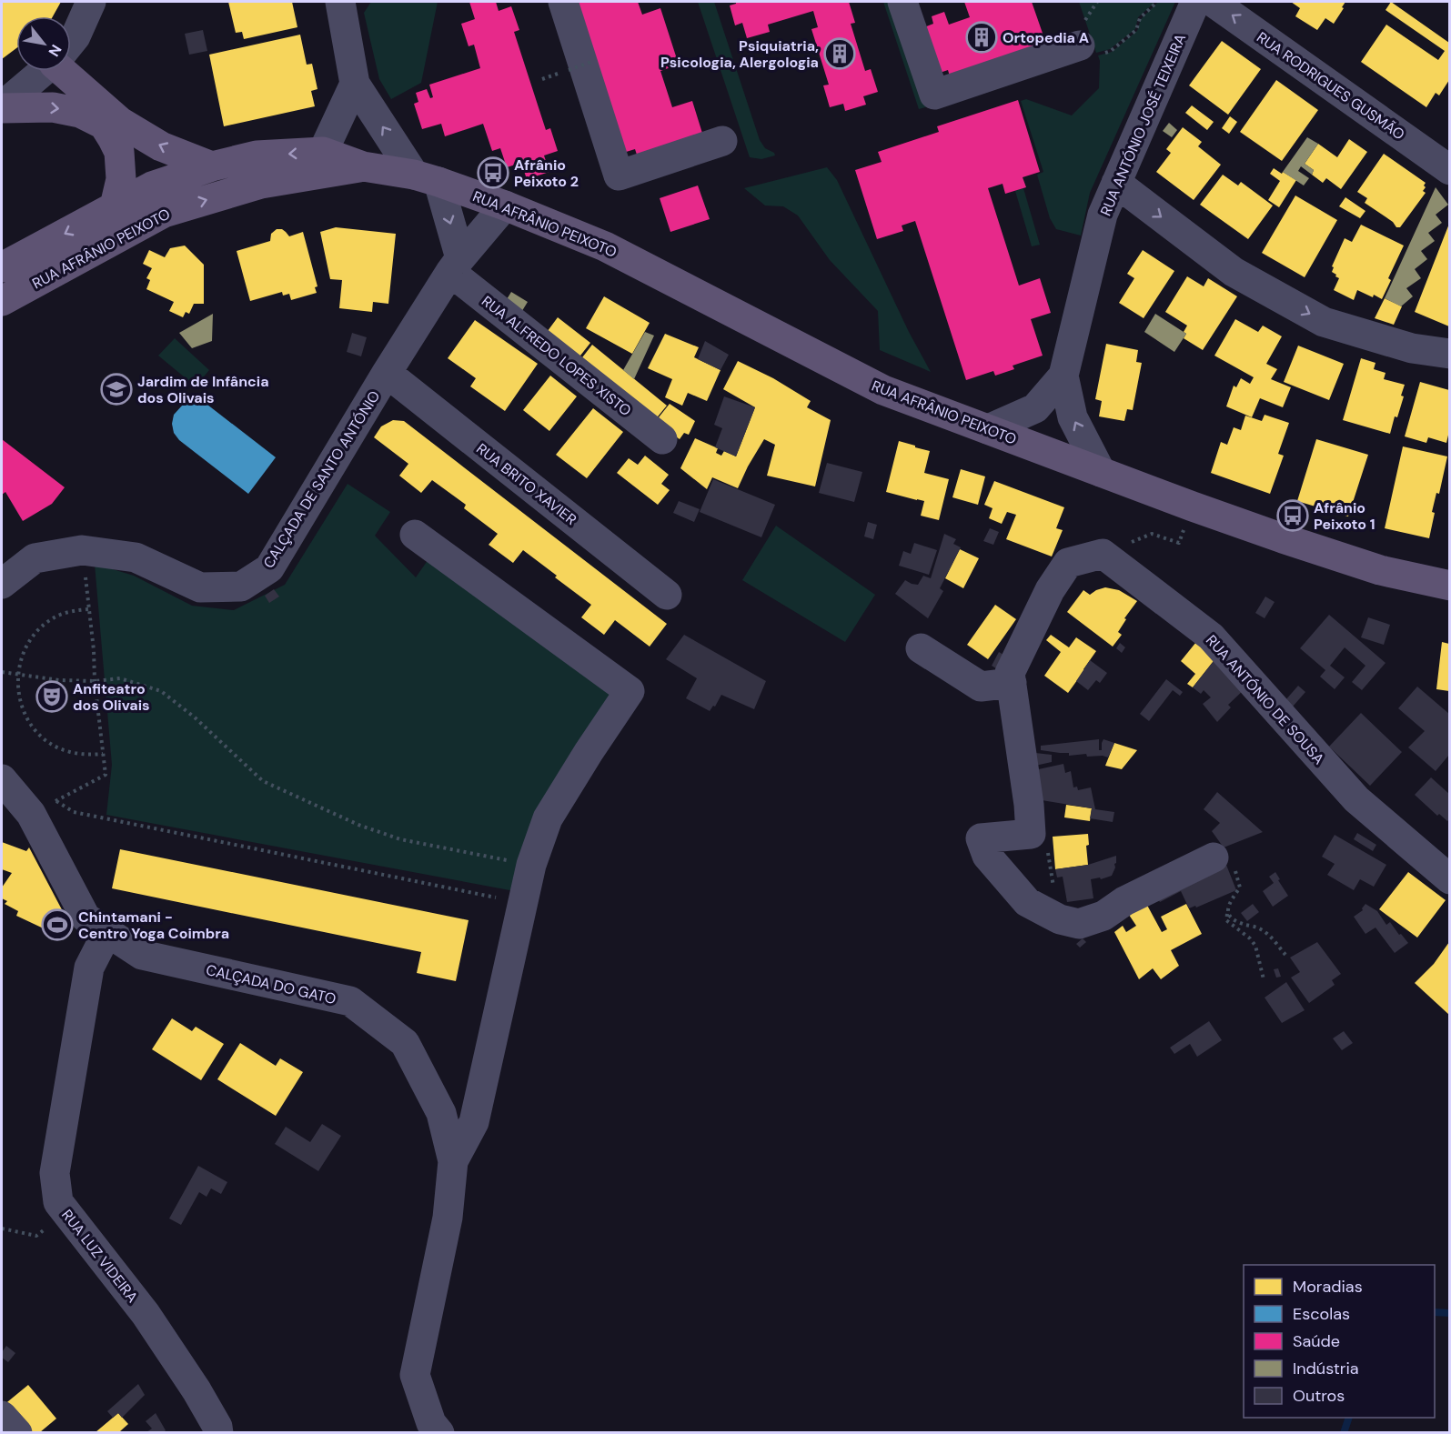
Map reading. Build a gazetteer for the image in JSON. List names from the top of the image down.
{
  "streets": {
    "main road": ["RUA AFRÂNIO PEIXOTO"],
    "street": [
      "RUA RODRIGUES GUSMÃO",
      "RUA ANTÓNIO JOSÉ TEIXEIRA",
      "RUA ALFREDO LOPES XISTO",
      "CALÇADA DE SANTO ANTÓNIO",
      "RUA BRITO XAVIER",
      "RUA ANTÓNIO DE SOUSA",
      "CALÇADA DO GATO",
      "RUA LUZ VIDEIRA"
    ]
  },
  "crossings": [
    ["RUA ANTÓNIO JOSÉ TEIXEIRA", "RUA AFRÂNIO PEIXOTO"],
    ["RUA AFRÂNIO PEIXOTO", "CALÇADA DE SANTO ANTÓNIO"],
    ["RUA ALFREDO LOPES XISTO", "CALÇADA DE SANTO ANTÓNIO"],
    ["CALÇADA DE SANTO ANTÓNIO", "RUA BRITO XAVIER"],
    ["CALÇADA DO GATO", "RUA LUZ VIDEIRA"]
  ],
  "places": {
    "building": ["Ortopedia A", "Psiquiatria, Psicologia, Alergologia"],
    "bus stop": ["Afrânio Peixoto 2", "Afrânio Peixoto 1"],
    "school or university": ["Jardim de Infância dos Olivais"],
    "theatre": ["Anfiteatro dos Olivais"],
    "sports": ["Chintamani - Centro Yoga Coimbra"]
  },
  "legend": [
    "Moradias",
    "Escolas",
    "Saúde",
    "Indústria",
    "Outros"
  ],
  "north": "bottom right"
}
